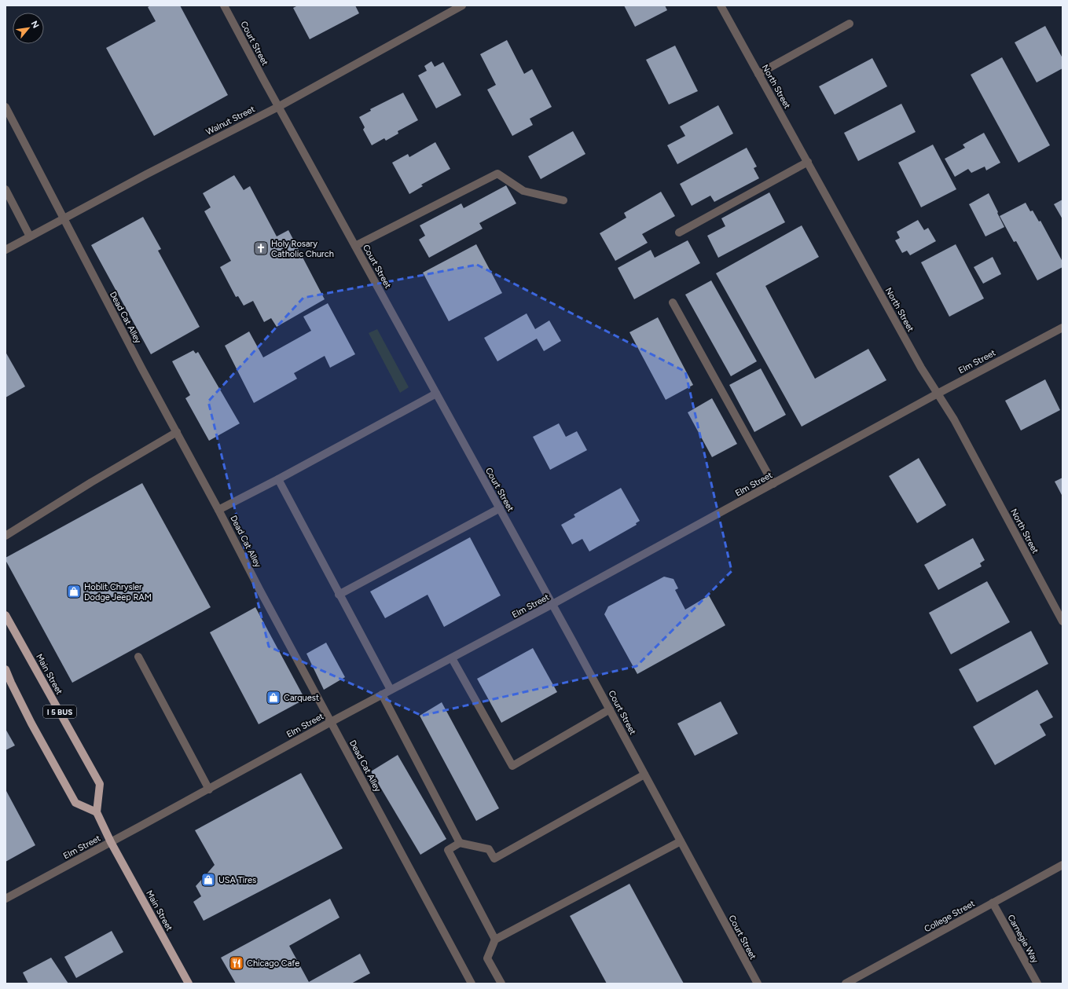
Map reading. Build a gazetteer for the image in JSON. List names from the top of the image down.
{
  "streets": {
    "main road": ["Main Street", "I 5 BUS"],
    "street": [
      "Court Street",
      "North Street",
      "Walnut Street",
      "Dead Cat Alley",
      "Elm Street",
      "College Street",
      "Carnegie Way"
    ]
  },
  "crossings": [
    ["Court Street", "Walnut Street"],
    ["Court Street", "Elm Street"],
    ["North Street", "Elm Street"],
    ["Walnut Street", "Dead Cat Alley"],
    ["Dead Cat Alley", "Elm Street"],
    ["Elm Street", "Main Street"],
    ["Main Street", "I 5 BUS"],
    ["College Street", "Carnegie Way"]
  ],
  "places": {
    "church": ["Holy Rosary Catholic Church"],
    "shop": ["Hoblit Chrysler Dodge Jeep RAM", "Carquest", "USA Tires"],
    "restaurant": ["Chicago Cafe"]
  },
  "north": "top right"
}
